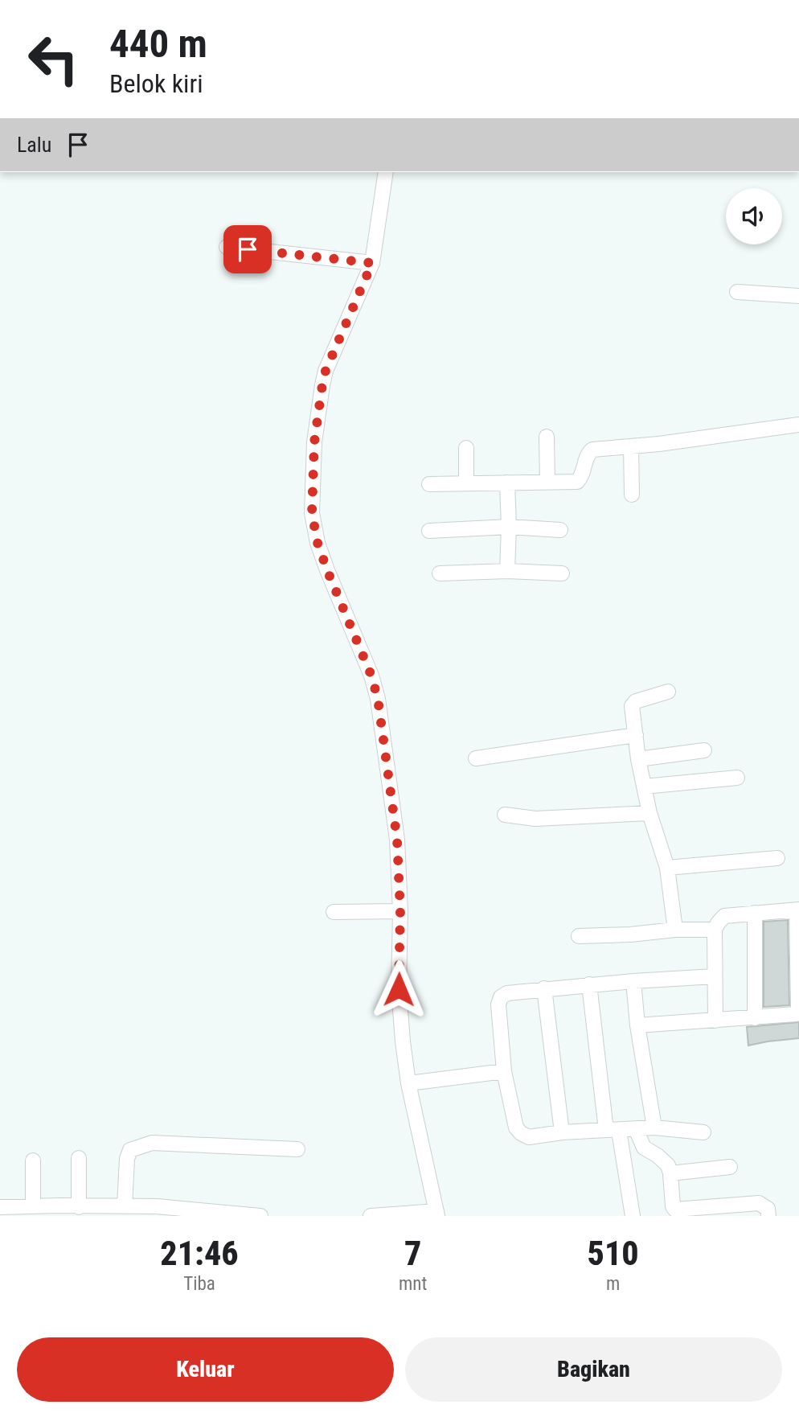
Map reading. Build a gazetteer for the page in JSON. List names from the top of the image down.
{
  "page": {
    "turn": ["440 m", "Belok kiri"],
    "then": "Lalu",
    "eta": [
      "21:46",
      "Tiba",
      "7",
      "mnt",
      "510",
      "m"
    ],
    "buttons": ["Keluar", "Bagikan"]
  }
}
